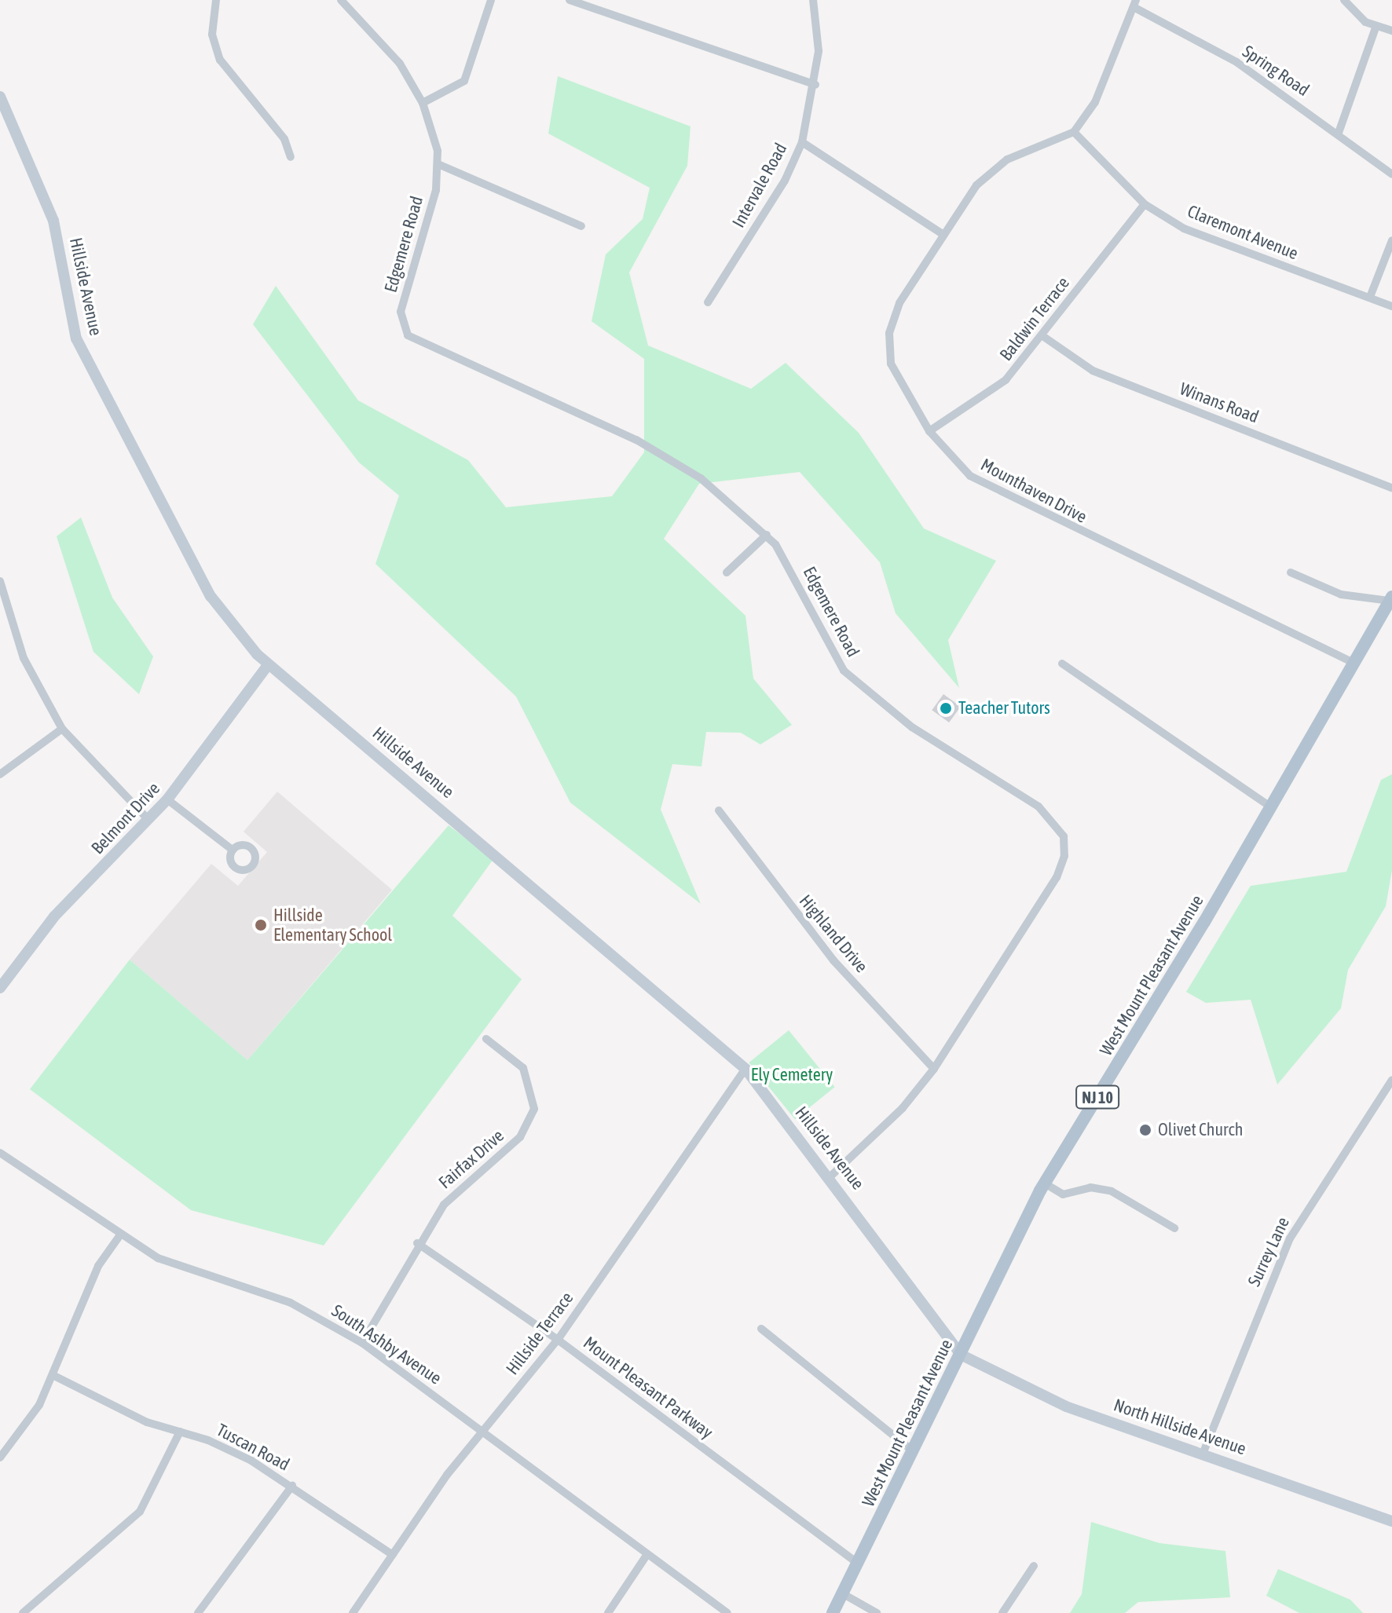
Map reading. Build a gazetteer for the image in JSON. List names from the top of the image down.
{
  "streets": {
    "main road": ["West Mount Pleasant Avenue", "NJ 10"],
    "street": [
      "Spring Road",
      "Intervale Road",
      "Claremont Avenue",
      "Edgemere Road",
      "Hillside Avenue",
      "Baldwin Terrace",
      "Winans Road",
      "Mounthaven Drive",
      "Belmont Drive",
      "Highland Drive",
      "Fairfax Drive",
      "Surrey Lane",
      "Hillside Terrace",
      "South Ashby Avenue",
      "Mount Pleasant Parkway",
      "North Hillside Avenue",
      "Tuscan Road"
    ]
  },
  "crossings": [
    ["Spring Road", "Mounthaven Drive"],
    ["Claremont Avenue", "Baldwin Terrace"],
    ["Claremont Avenue", "Mounthaven Drive"],
    ["Edgemere Road", "Hillside Avenue"],
    ["Edgemere Road", "Highland Drive"],
    ["Hillside Avenue", "Belmont Drive"],
    ["Hillside Avenue", "West Mount Pleasant Avenue"],
    ["Hillside Avenue", "Hillside Terrace"],
    ["Hillside Avenue", "North Hillside Avenue"],
    ["Baldwin Terrace", "Winans Road"],
    ["Baldwin Terrace", "Mounthaven Drive"],
    ["Mounthaven Drive", "West Mount Pleasant Avenue"],
    ["West Mount Pleasant Avenue", "Mount Pleasant Parkway"],
    ["West Mount Pleasant Avenue", "North Hillside Avenue"],
    ["Fairfax Drive", "South Ashby Avenue"],
    ["Fairfax Drive", "Mount Pleasant Parkway"],
    ["Surrey Lane", "North Hillside Avenue"],
    ["Hillside Terrace", "South Ashby Avenue"],
    ["Hillside Terrace", "Mount Pleasant Parkway"],
    ["Hillside Terrace", "Tuscan Road"]
  ],
  "parks": ["Ely Cemetery"],
  "places": ["Teacher Tutors", "Hillside Elementary School", "Olivet Church"]
}
